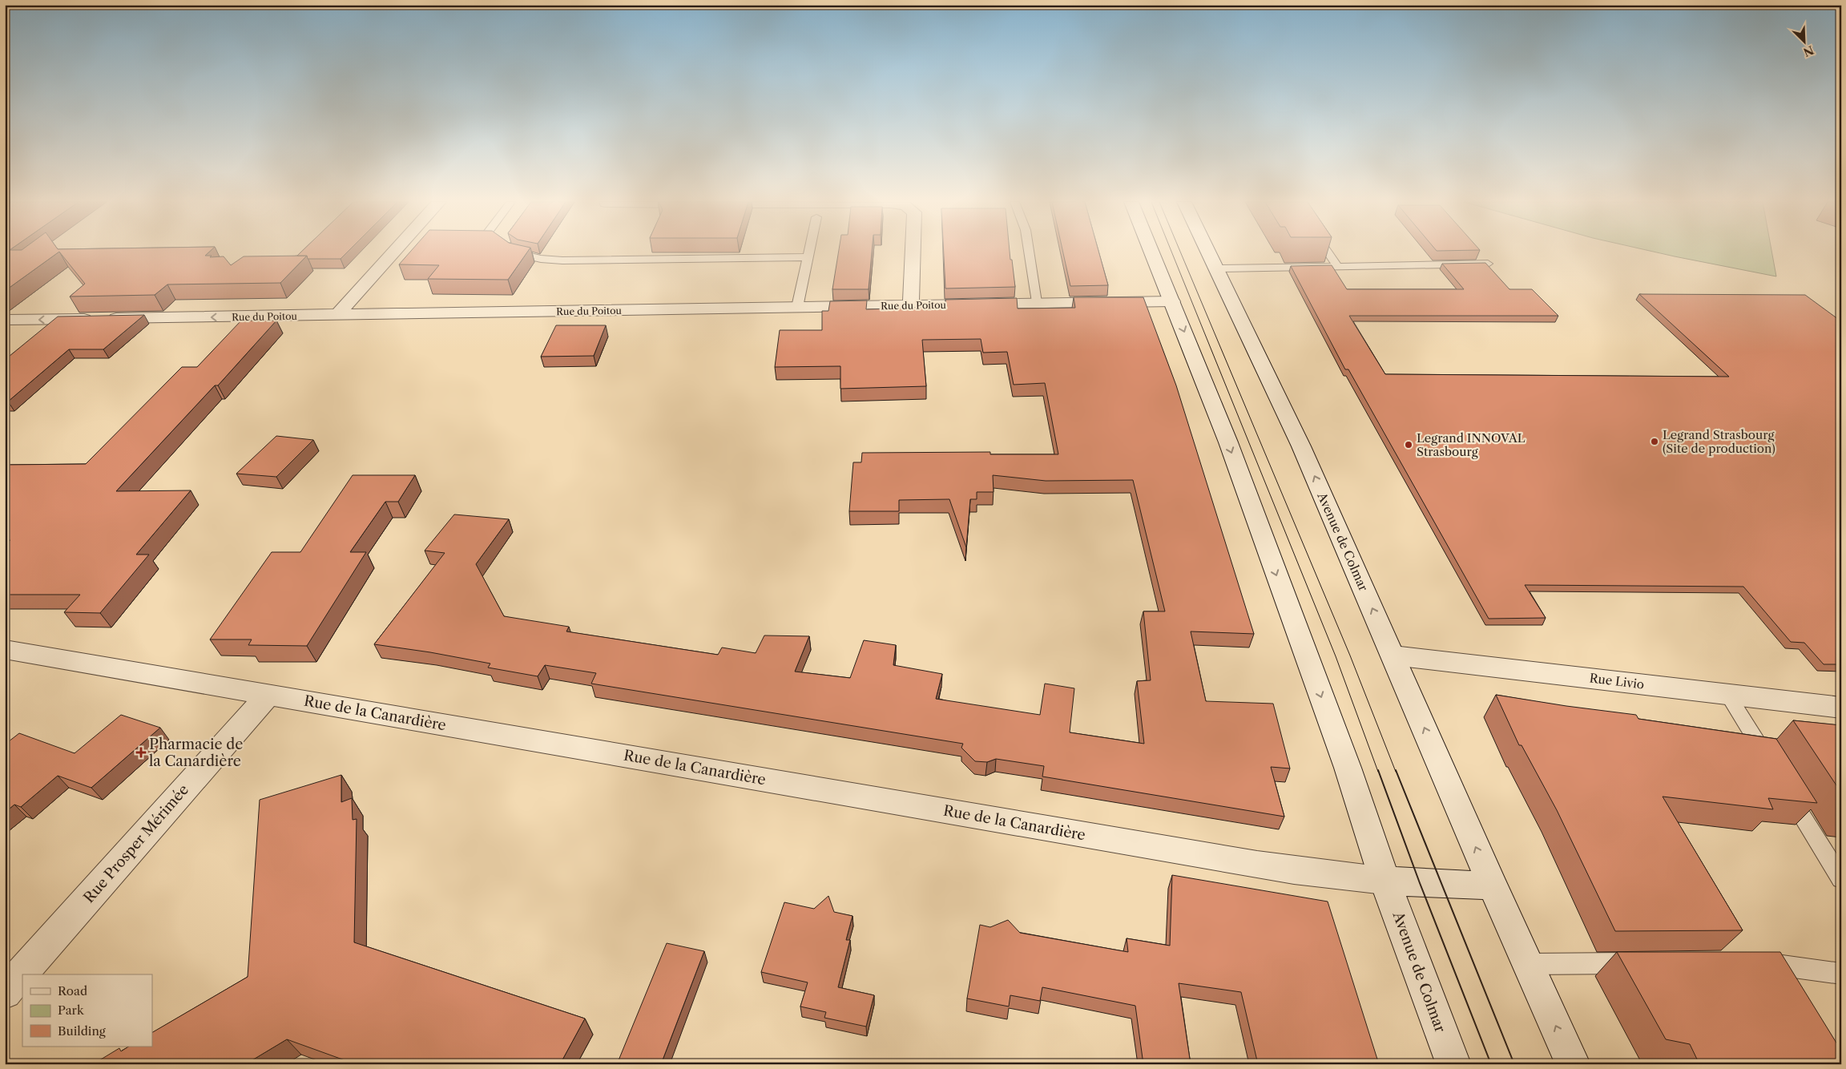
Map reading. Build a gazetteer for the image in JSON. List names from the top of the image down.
{
  "streets": {
    "street": [
      "Rue du Poitou",
      "Avenue de Colmar",
      "Rue Livio",
      "Rue de la Canardière",
      "Rue Prosper Mérimée"
    ]
  },
  "crossings": [
    ["Rue du Poitou", "Avenue de Colmar"],
    ["Avenue de Colmar", "Rue Livio"],
    ["Avenue de Colmar", "Rue de la Canardière"],
    ["Rue de la Canardière", "Rue Prosper Mérimée"]
  ],
  "places": {
    "other": ["Legrand Strasbourg (Site de production)", "Legrand INNOVAL Strasbourg"],
    "health": ["Pharmacie de la Canardière"]
  },
  "legend": ["Road", "Park", "Building"],
  "north": "bottom right"
}
